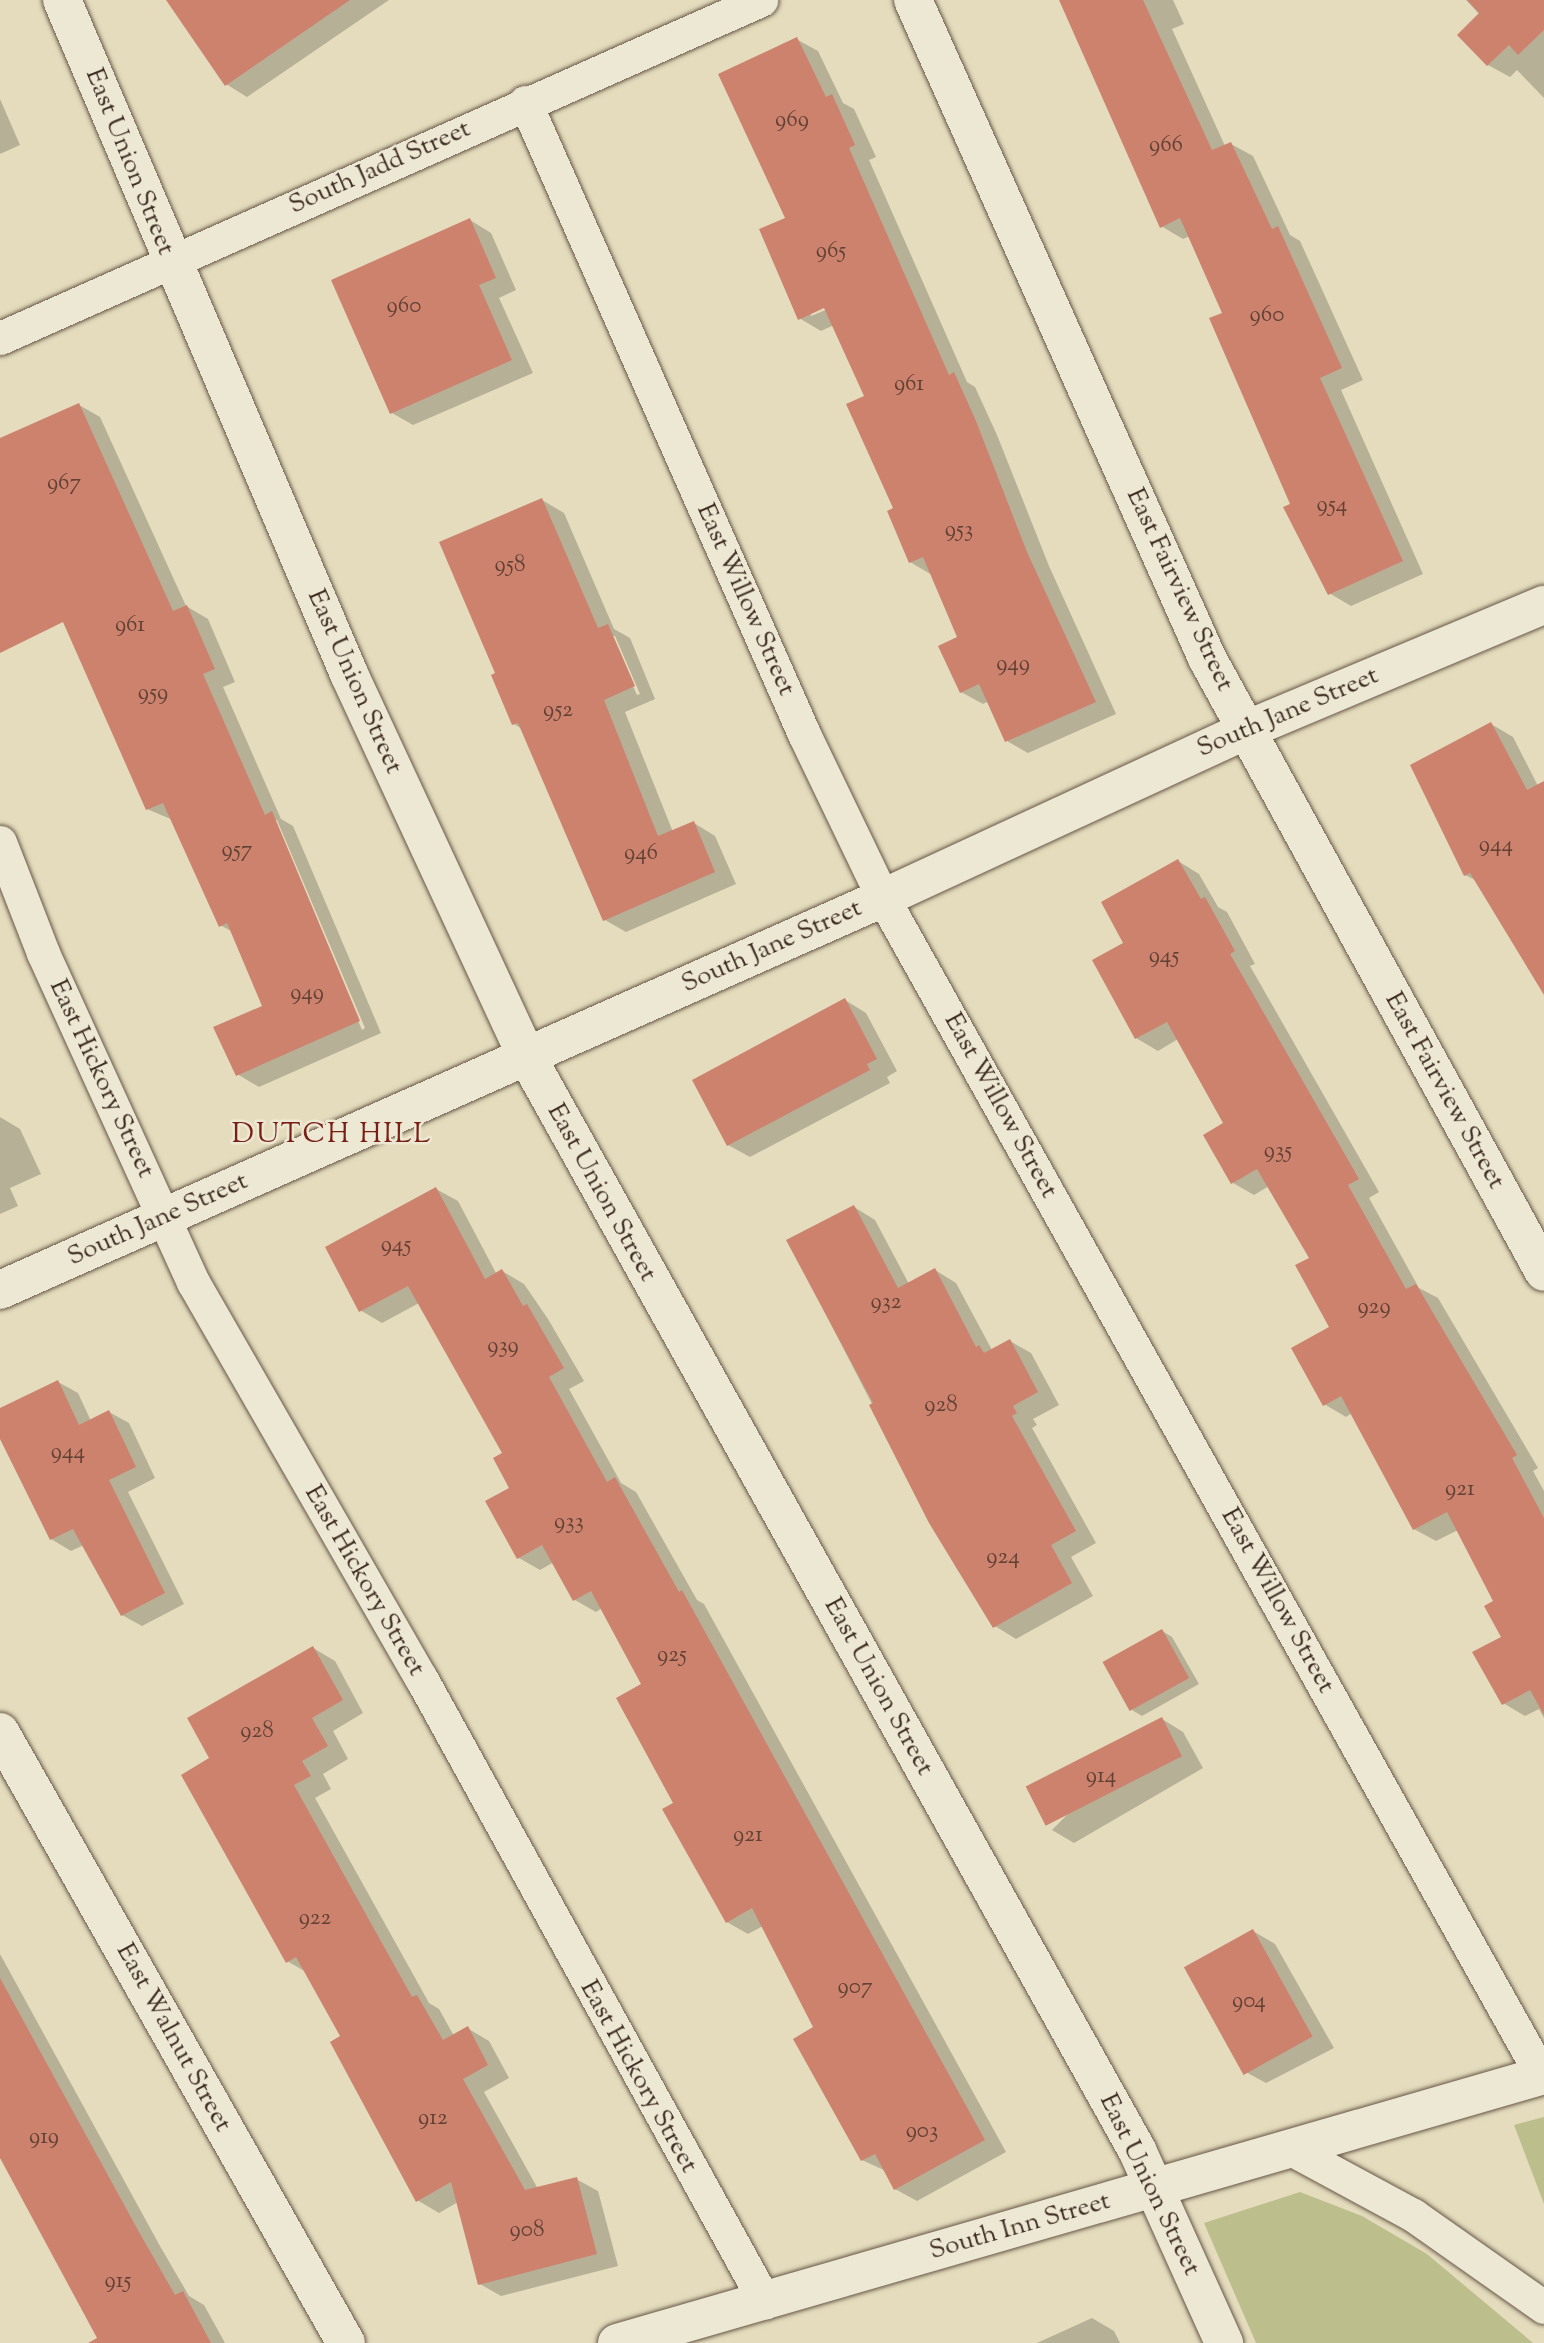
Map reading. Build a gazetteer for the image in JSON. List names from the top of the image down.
{
  "streets": {
    "street": [
      "East Union Street",
      "East Fairview Street",
      "South Jane Street",
      "East Walnut Street",
      "South Inn Street"
    ],
    "lane": ["South Jadd Street", "East Willow Street", "East Hickory Street"]
  },
  "crossings": [
    ["East Union Street", "South Jadd Street"],
    ["East Union Street", "South Jane Street"],
    ["East Union Street", "South Inn Street"],
    ["South Jadd Street", "East Willow Street"],
    ["East Fairview Street", "South Jane Street"],
    ["East Willow Street", "South Jane Street"],
    ["East Willow Street", "South Inn Street"],
    ["South Jane Street", "East Hickory Street"],
    ["East Hickory Street", "South Inn Street"]
  ],
  "districts": ["DUTCH HILL"],
  "house_numbers": [
    "969",
    "966",
    "965",
    "960",
    "960",
    "961",
    "967",
    "954",
    "953",
    "958",
    "961",
    "949",
    "959",
    "952",
    "944",
    "957",
    "946",
    "945",
    "949",
    "935",
    "945",
    "932",
    "929",
    "939",
    "928",
    "944",
    "921",
    "933",
    "924",
    "925",
    "928",
    "914",
    "921",
    "922",
    "907",
    "904",
    "912",
    "903",
    "919",
    "908",
    "915"
  ]
}
